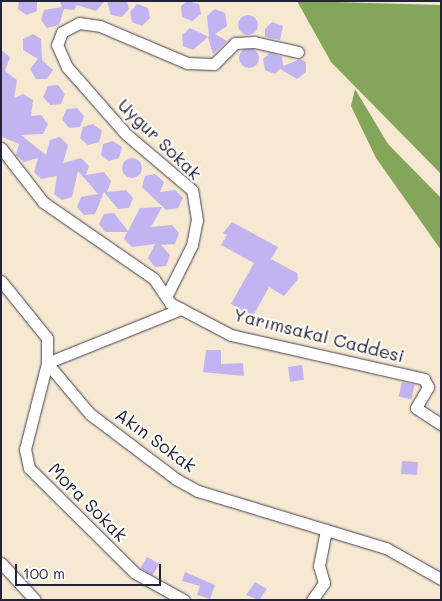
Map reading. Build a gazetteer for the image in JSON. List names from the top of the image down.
{
  "streets": {
    "street": [
      "Uygur Sokak",
      "Yarımsakal Caddesi",
      "Akın Sokak",
      "Mora Sokak"
    ]
  },
  "crossings": [
    ["Uygur Sokak", "Yarımsakal Caddesi"],
    ["Akın Sokak", "Mora Sokak"]
  ],
  "scale_bar": "100 m"
}
